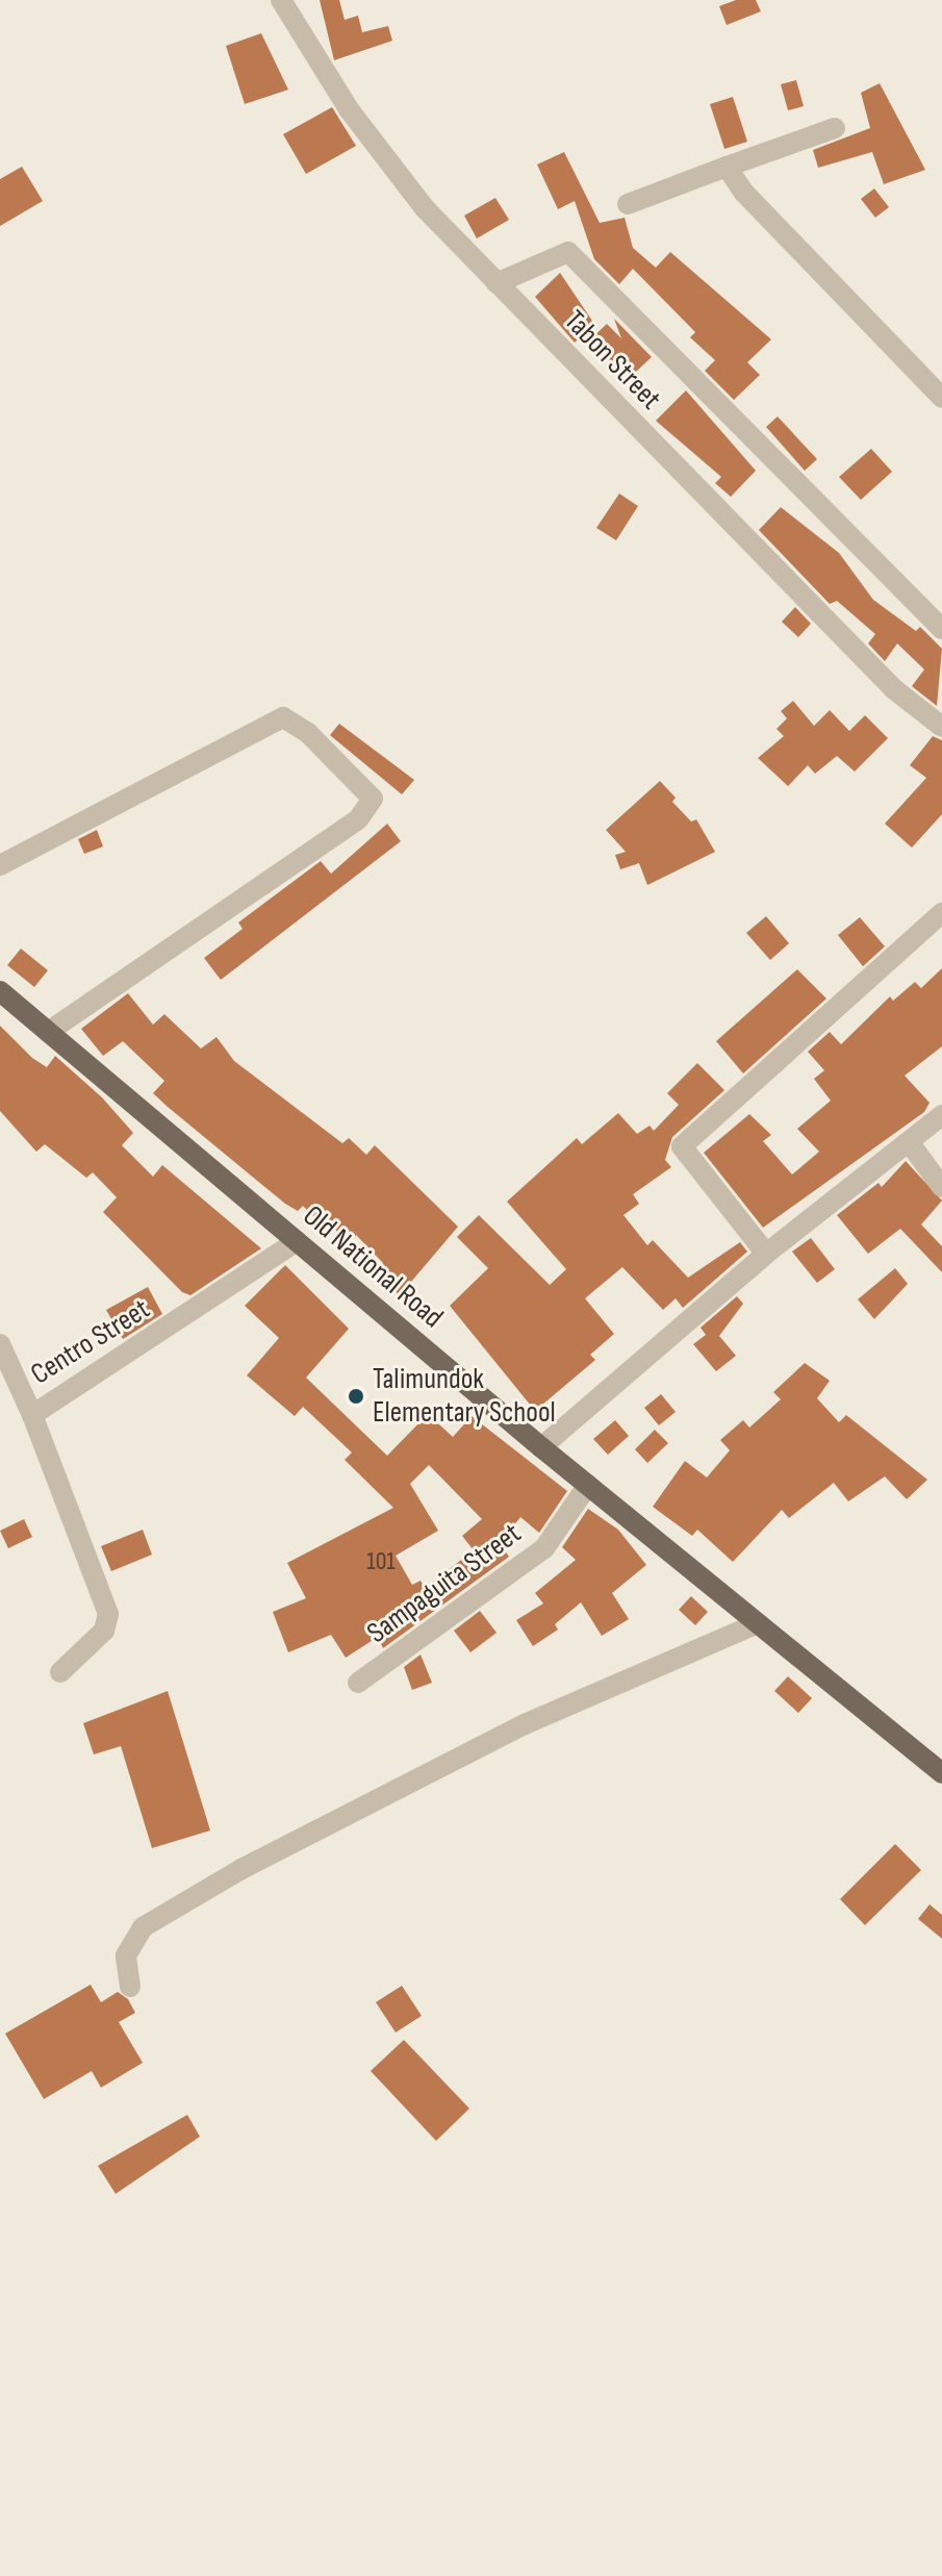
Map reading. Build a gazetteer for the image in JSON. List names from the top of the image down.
{
  "streets": {
    "main road": ["Old National Road"],
    "street": ["Tabon Street", "Centro Street", "Sampaguita Street"]
  },
  "crossings": [
    ["Old National Road", "Centro Street"],
    ["Old National Road", "Sampaguita Street"]
  ],
  "places": ["Talimundok Elementary School"],
  "house_numbers": ["101"]
}
